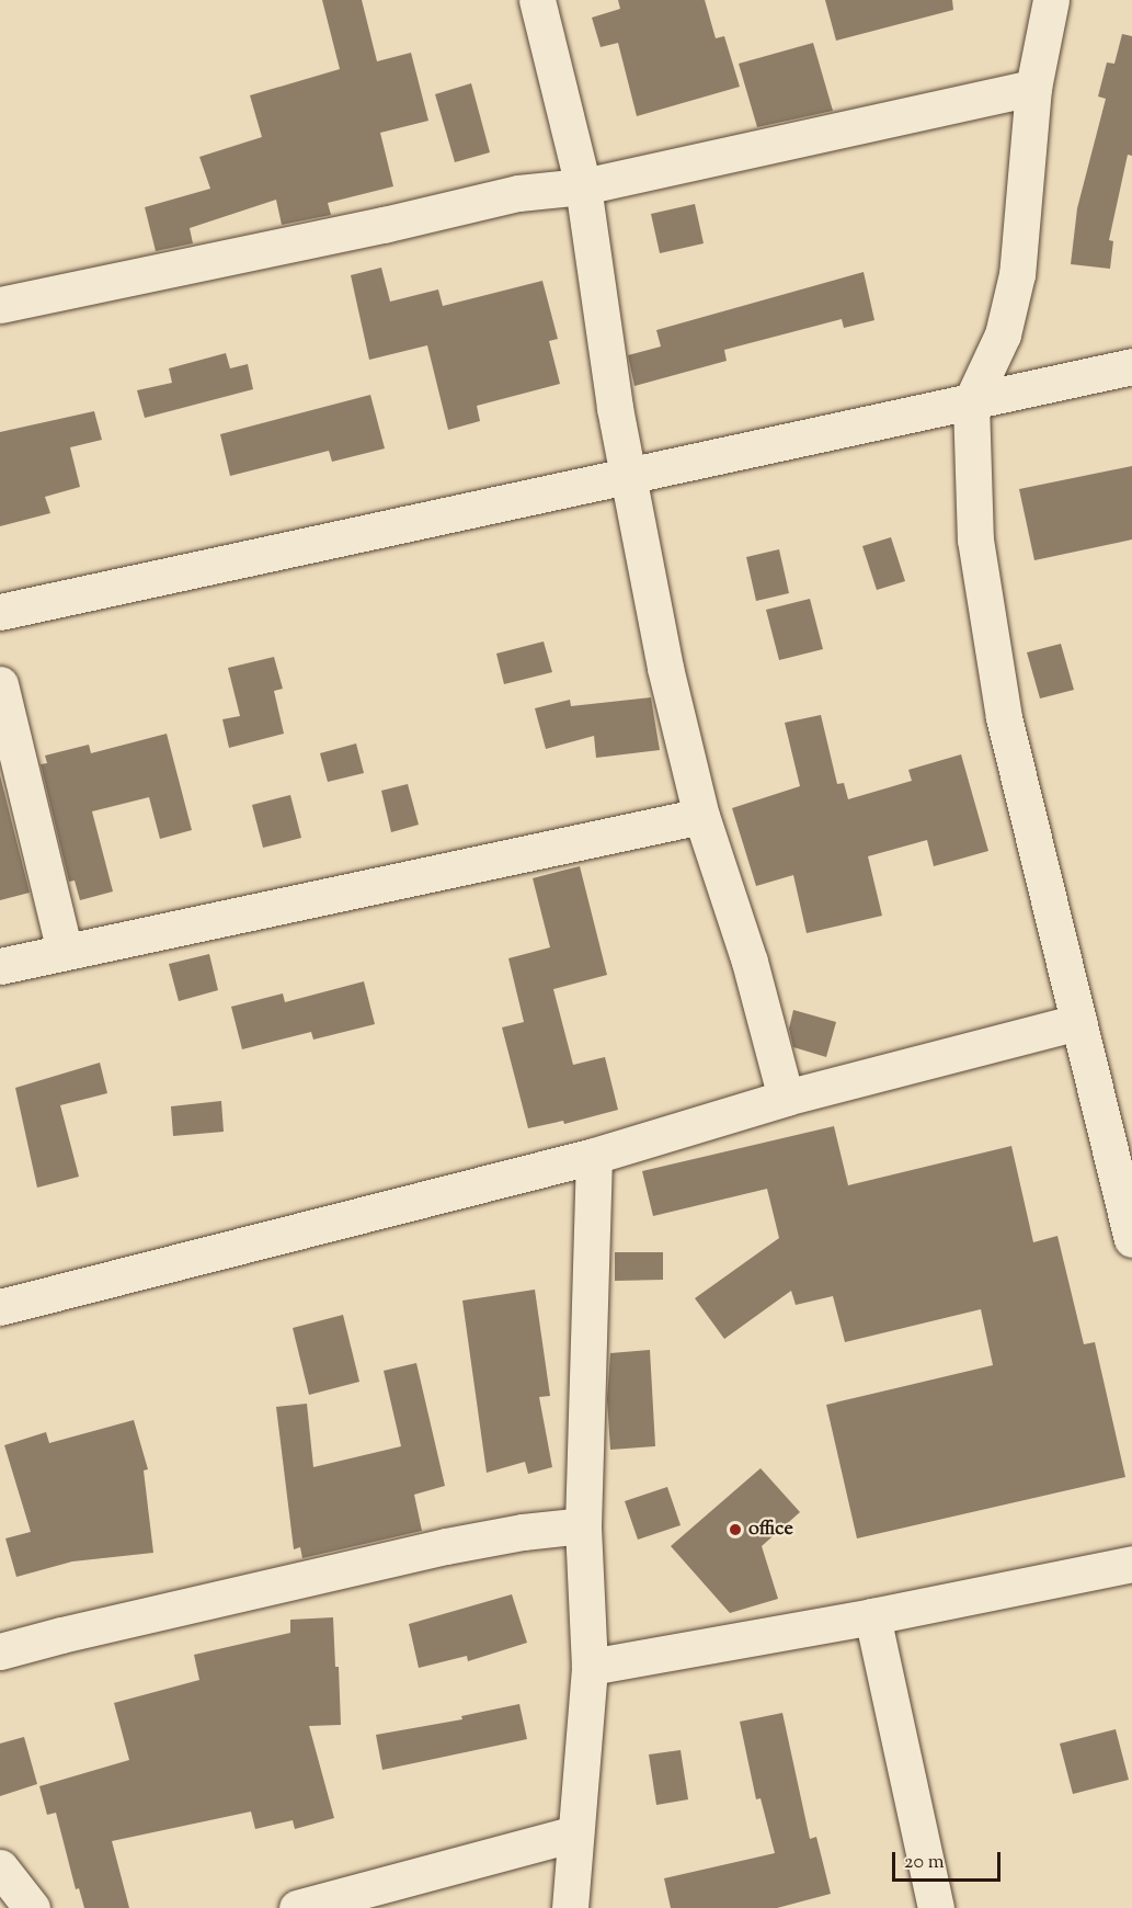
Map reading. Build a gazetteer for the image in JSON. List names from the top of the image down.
{
  "places": ["office"],
  "scale_bar": "20 m"
}
